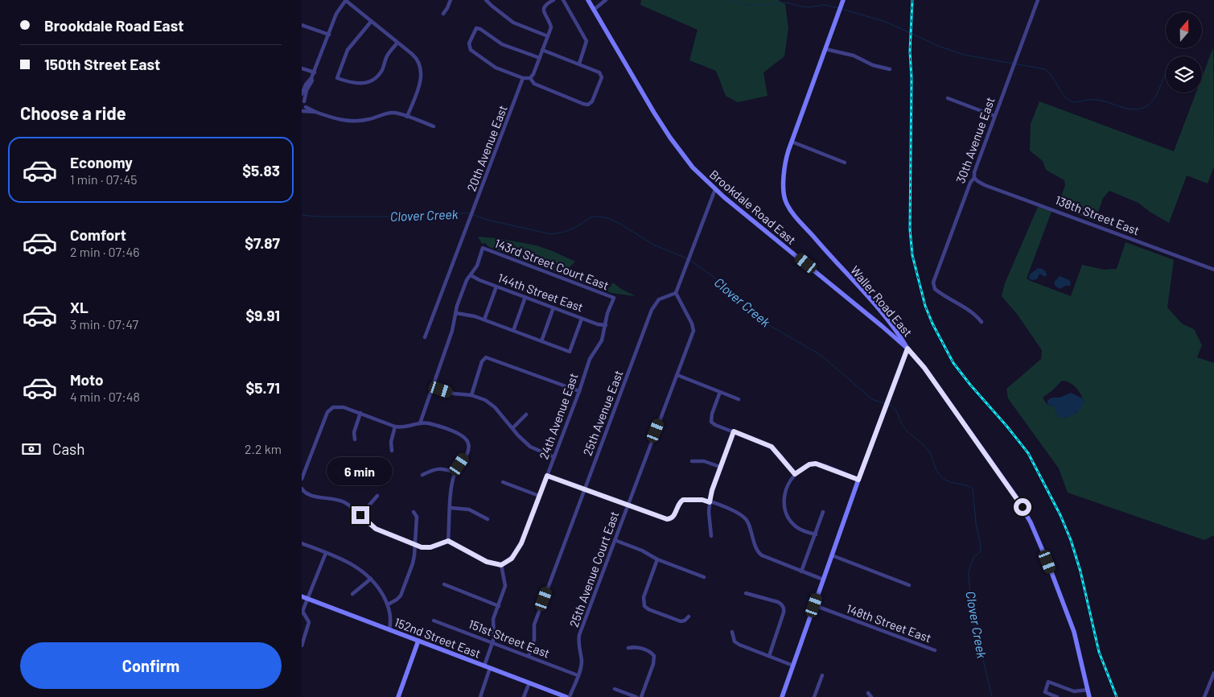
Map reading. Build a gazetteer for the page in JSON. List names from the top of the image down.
{
  "streets": {
    "main road": ["Brookdale Road East", "Waller Road East", "152nd Street East"],
    "street": [
      "30th Avenue East",
      "20th Avenue East",
      "138th Street East",
      "143rd Street Court East",
      "144th Street East",
      "25th Avenue East",
      "24th Avenue East",
      "25th Avenue Court East",
      "148th Street East",
      "151st Street East"
    ]
  },
  "crossings": [
    ["30th Avenue East", "138th Street East"],
    ["Brookdale Road East", "Waller Road East"],
    ["143rd Street Court East", "144th Street East"],
    ["143rd Street Court East", "24th Avenue East"],
    ["144th Street East", "24th Avenue East"],
    ["Waller Road East", "148th Street East"],
    ["25th Avenue East", "25th Avenue Court East"],
    ["25th Avenue East", "151st Street East"],
    ["25th Avenue Court East", "151st Street East"]
  ],
  "water": ["Clover Creek"],
  "north": "top",
  "page": {
    "banner": ["Brookdale Road East", "150th Street East"],
    "heading": "Choose a ride",
    "list": [
      {
        "name": "Economy",
        "note": "1 min · 07:45",
        "value": "$5.83"
      },
      {
        "name": "Comfort",
        "note": "2 min · 07:46",
        "value": "$7.87"
      },
      {
        "name": "XL",
        "note": "3 min · 07:47",
        "value": "$9.91"
      },
      {
        "name": "Moto",
        "note": "4 min · 07:48",
        "value": "$5.71"
      }
    ],
    "pay": ["Cash", "2.2 km"],
    "bubble": "6 min",
    "buttons": "Confirm"
  }
}
